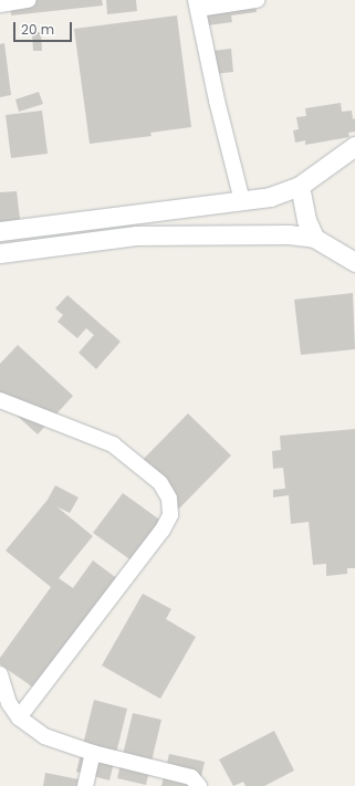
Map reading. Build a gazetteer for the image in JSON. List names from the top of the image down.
{
  "scale_bar": "20 m"
}
